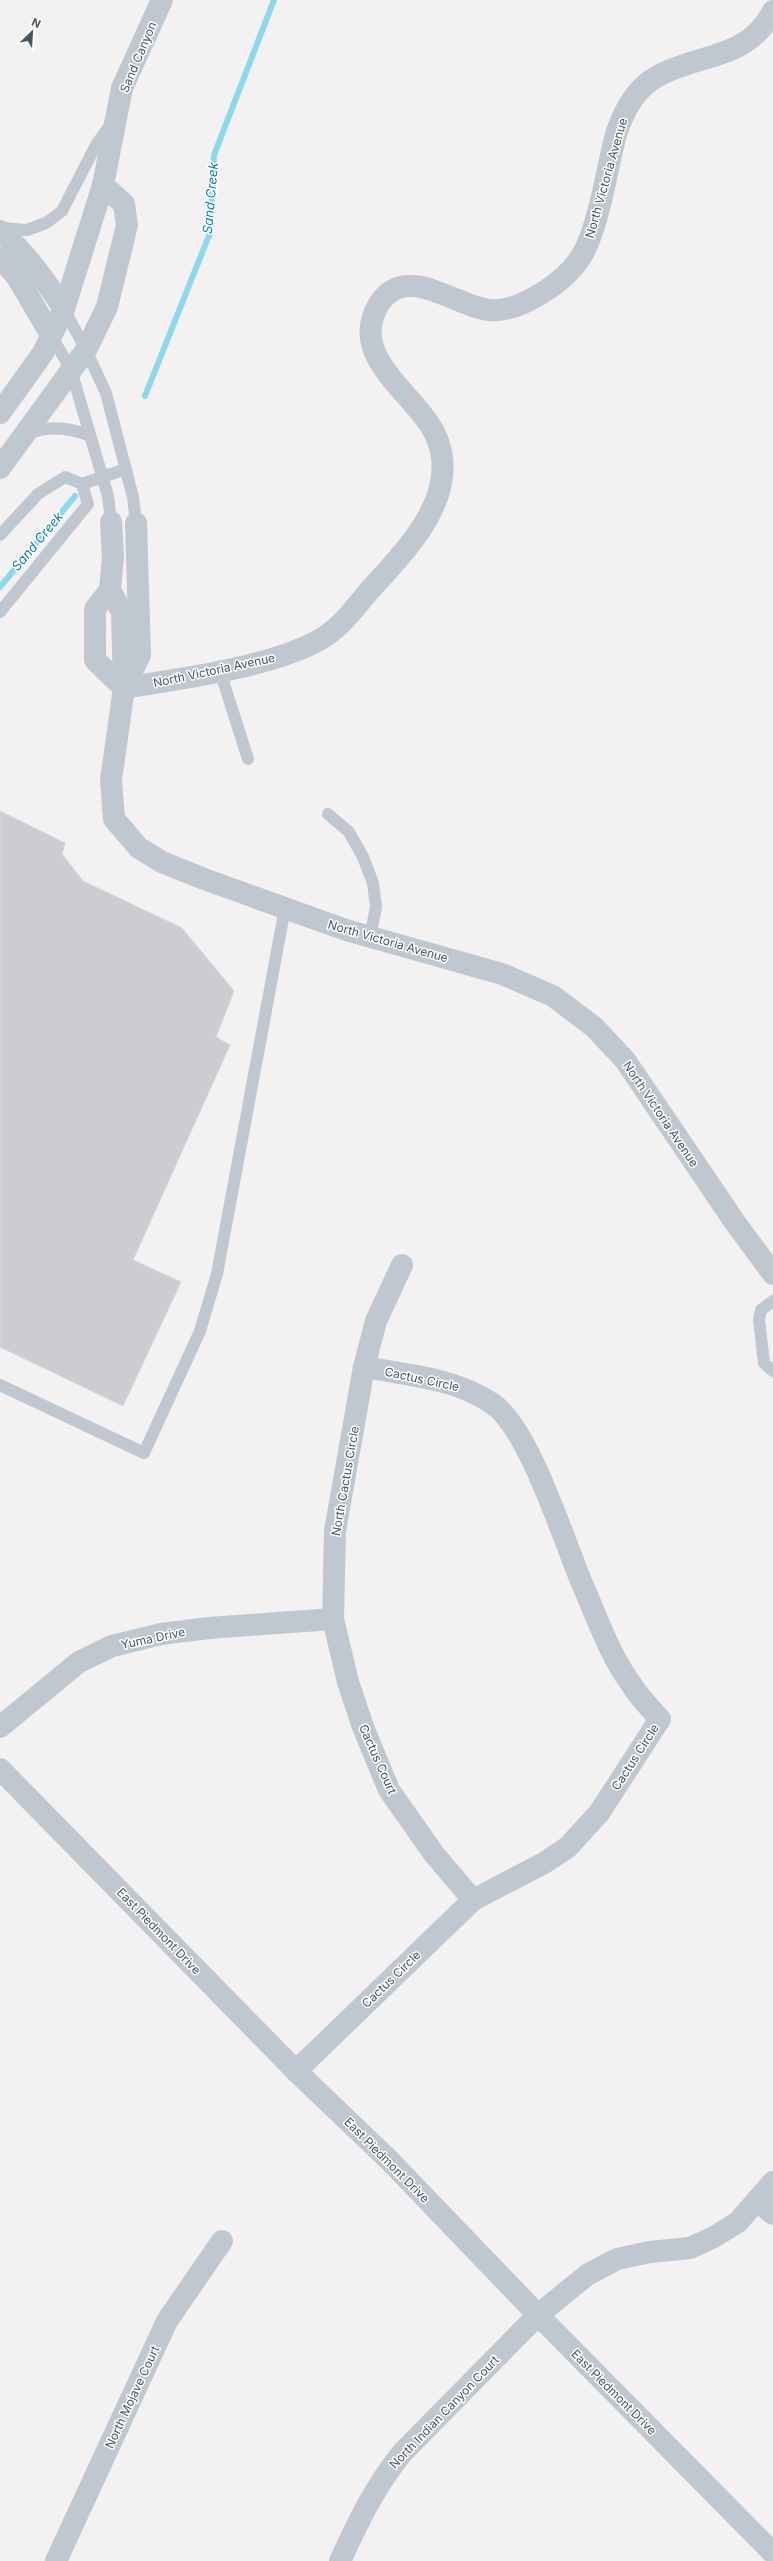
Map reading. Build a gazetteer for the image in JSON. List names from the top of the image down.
{
  "streets": {
    "street": [
      "Sand Canyon",
      "North Victoria Avenue",
      "Cactus Circle",
      "North Cactus Circle",
      "Yuma Drive",
      "Cactus Court",
      "East Piedmont Drive",
      "North Mojave Court",
      "North Indian Canyon Court"
    ]
  },
  "crossings": [
    ["Cactus Circle", "North Cactus Circle"],
    ["Cactus Circle", "Cactus Court"],
    ["Cactus Circle", "East Piedmont Drive"],
    ["North Cactus Circle", "Yuma Drive"],
    ["North Cactus Circle", "Cactus Court"],
    ["Yuma Drive", "Cactus Court"],
    ["East Piedmont Drive", "North Indian Canyon Court"]
  ],
  "water": ["Sand Creek"],
  "north": "top right"
}
